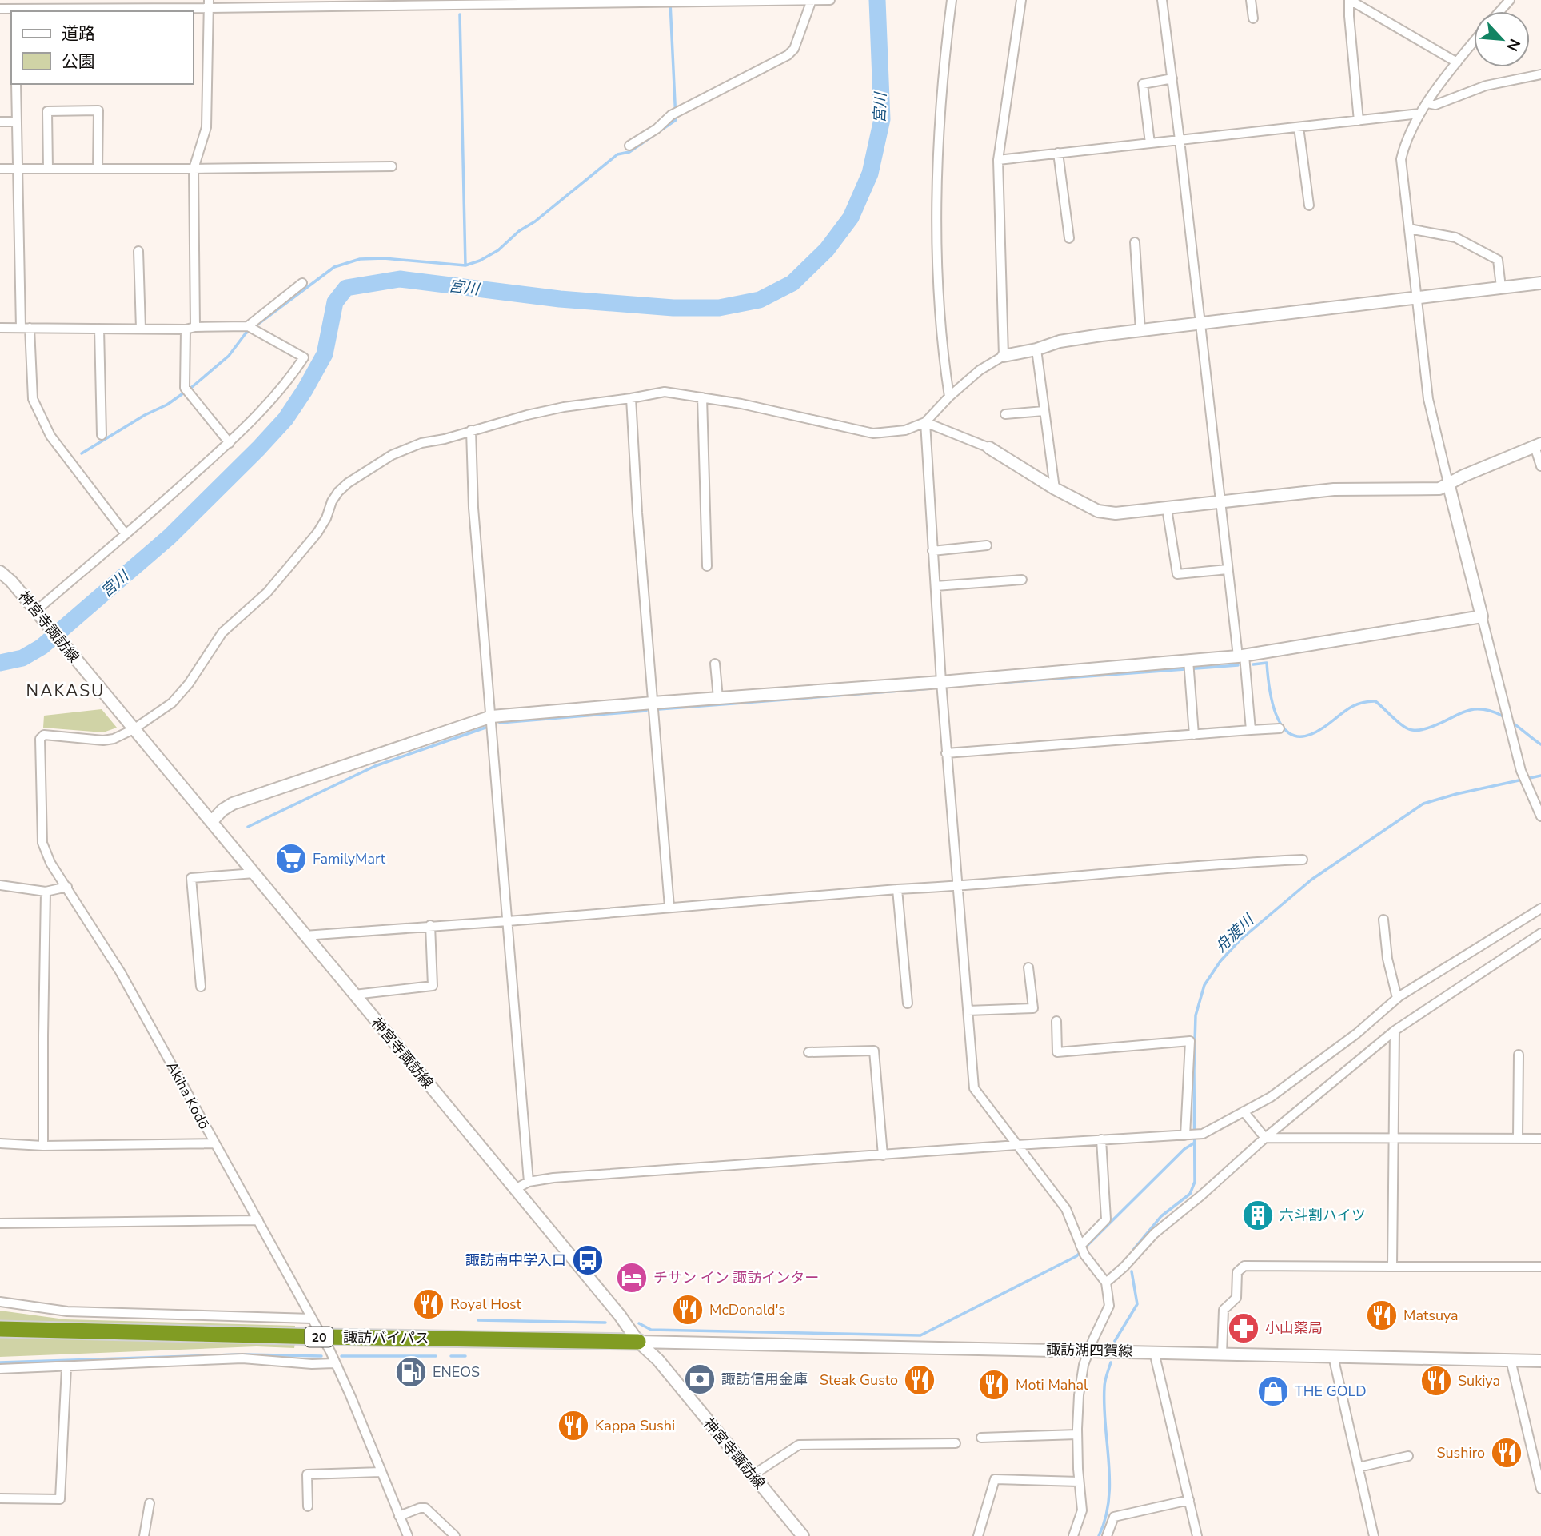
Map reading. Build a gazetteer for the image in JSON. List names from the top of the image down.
{
  "streets": {
    "highway": ["20", "諏訪バイパス"],
    "street": ["神宮寺諏訪線", "Akiha Kodō", "諏訪湖四賀線"]
  },
  "crossings": [
    ["神宮寺諏訪線", "Akiha Kodō"],
    ["神宮寺諏訪線", "諏訪バイパス"],
    ["神宮寺諏訪線", "諏訪湖四賀線"],
    ["Akiha Kodō", "諏訪バイパス"],
    ["諏訪バイパス", "諏訪湖四賀線"]
  ],
  "districts": ["NAKASU"],
  "water": ["宮川", "舟渡川"],
  "places": {
    "supermarket": ["FamilyMart"],
    "building": ["六斗割ハイツ"],
    "bus stop": ["諏訪南中学入口"],
    "hotel": ["チサン イン 諏訪インター"],
    "restaurant": [
      "Royal Host",
      "McDonald's",
      "Matsuya",
      "Steak Gusto",
      "Sukiya",
      "Moti Mahal",
      "Kappa Sushi",
      "Sushiro"
    ],
    "pharmacy": ["小山薬局"],
    "fuel station": ["ENEOS"],
    "bank": ["諏訪信用金庫"],
    "shop": ["THE GOLD"]
  },
  "legend": ["道路", "公園"],
  "north": "bottom right"
}
